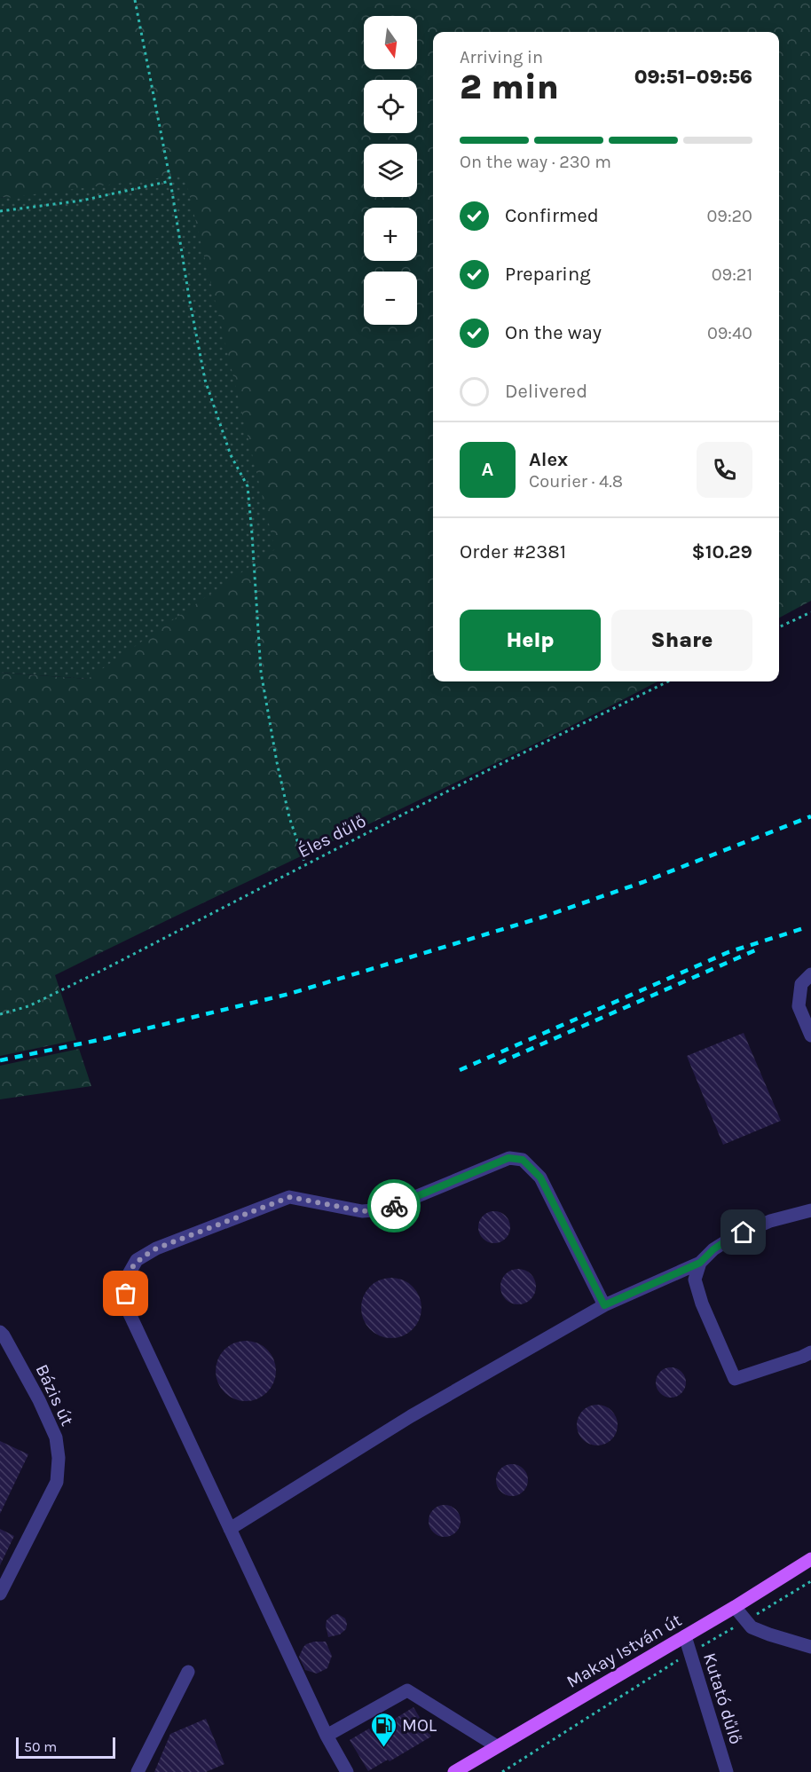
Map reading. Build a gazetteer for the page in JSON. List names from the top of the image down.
{
  "streets": {
    "main road": ["Makay István út"],
    "street": ["Bázis út", "Kutató dűlő"],
    "path": ["Éles dűlő"]
  },
  "crossings": [
    ["Makay István út", "Kutató dűlő"]
  ],
  "places": {
    "fuel station": ["MOL"]
  },
  "scale_bar": "50 m",
  "north": "bottom",
  "page": {
    "map_buttons": ["+", "−"],
    "heading": ["2 min", "Arriving in", "09:51–09:56"],
    "panel": [
      "Alex",
      "Courier · 4.8",
      "Order #2381",
      "$10.29"
    ],
    "bar": "On the way · 230 m",
    "list": [
      ["Confirmed", "09:20"],
      ["Preparing", "09:21"],
      ["On the way", "09:40"],
      "Delivered"
    ],
    "round": "A",
    "buttons": ["Help", "Share"],
    "scale": "50 m"
  }
}
